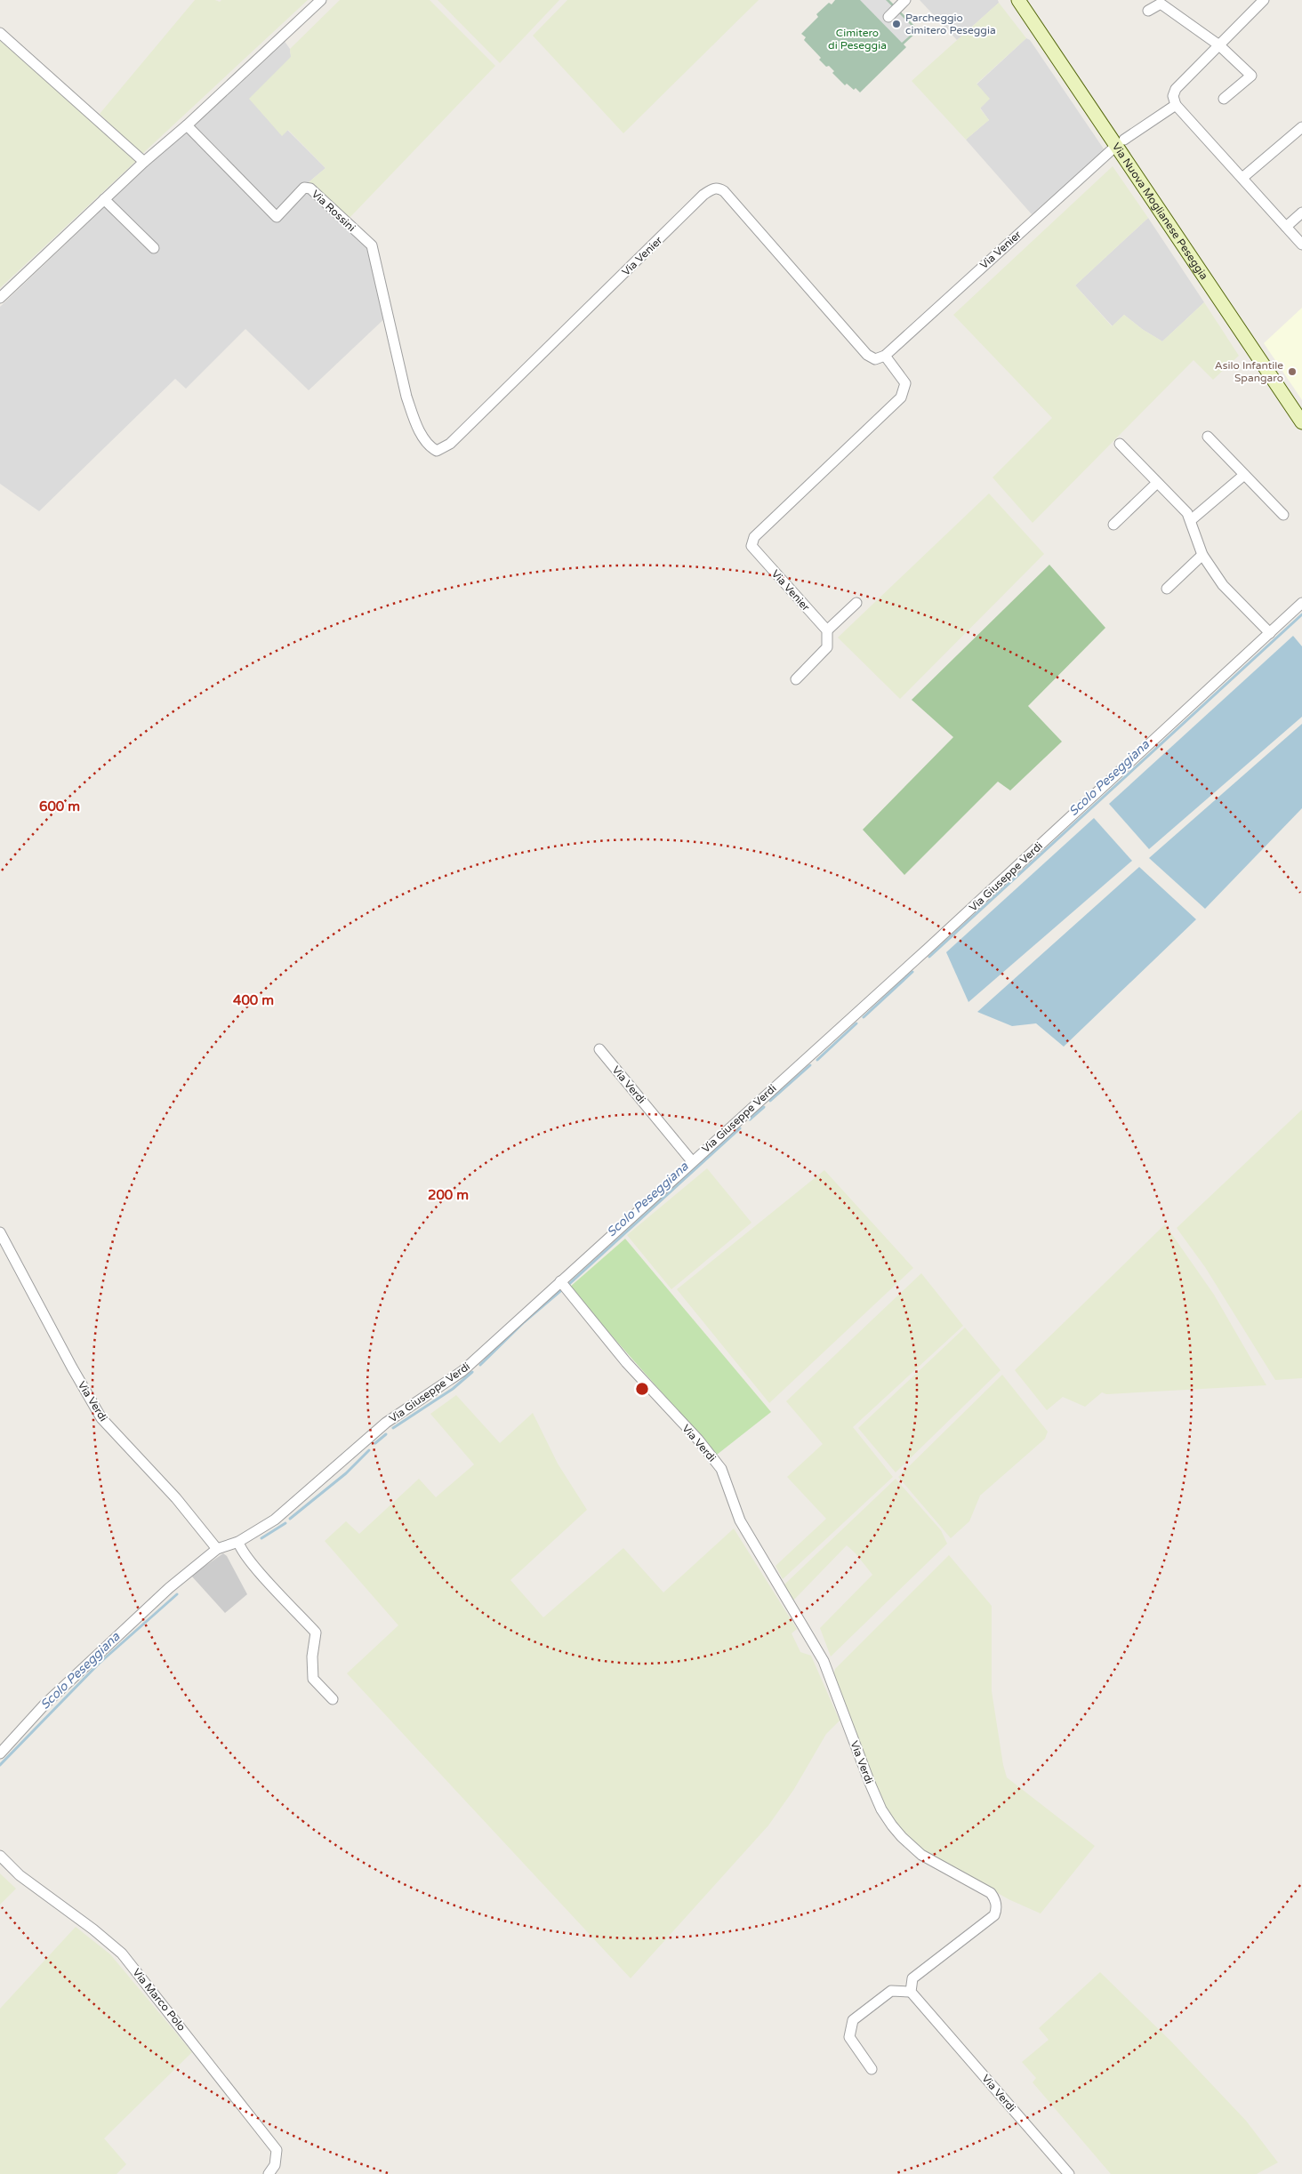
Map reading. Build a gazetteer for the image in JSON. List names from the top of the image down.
{
  "streets": {
    "main road": ["Via Nuova Moglianese Peseggia"],
    "street": [
      "Via Rossini",
      "Via Venier",
      "Via Giuseppe Verdi",
      "Via Verdi",
      "Via Marco Polo"
    ]
  },
  "crossings": [
    ["Via Rossini", "Via Venier"],
    ["Via Nuova Moglianese Peseggia", "Via Venier"],
    ["Via Giuseppe Verdi", "Via Verdi"]
  ],
  "water": ["Scolo Peseggiana"],
  "parks": ["Cimitero di Peseggia"],
  "places": ["Parcheggio cimitero Peseggia", "Asilo Infantile Spangaro"],
  "rings": ["600 m", "400 m", "200 m"]
}
